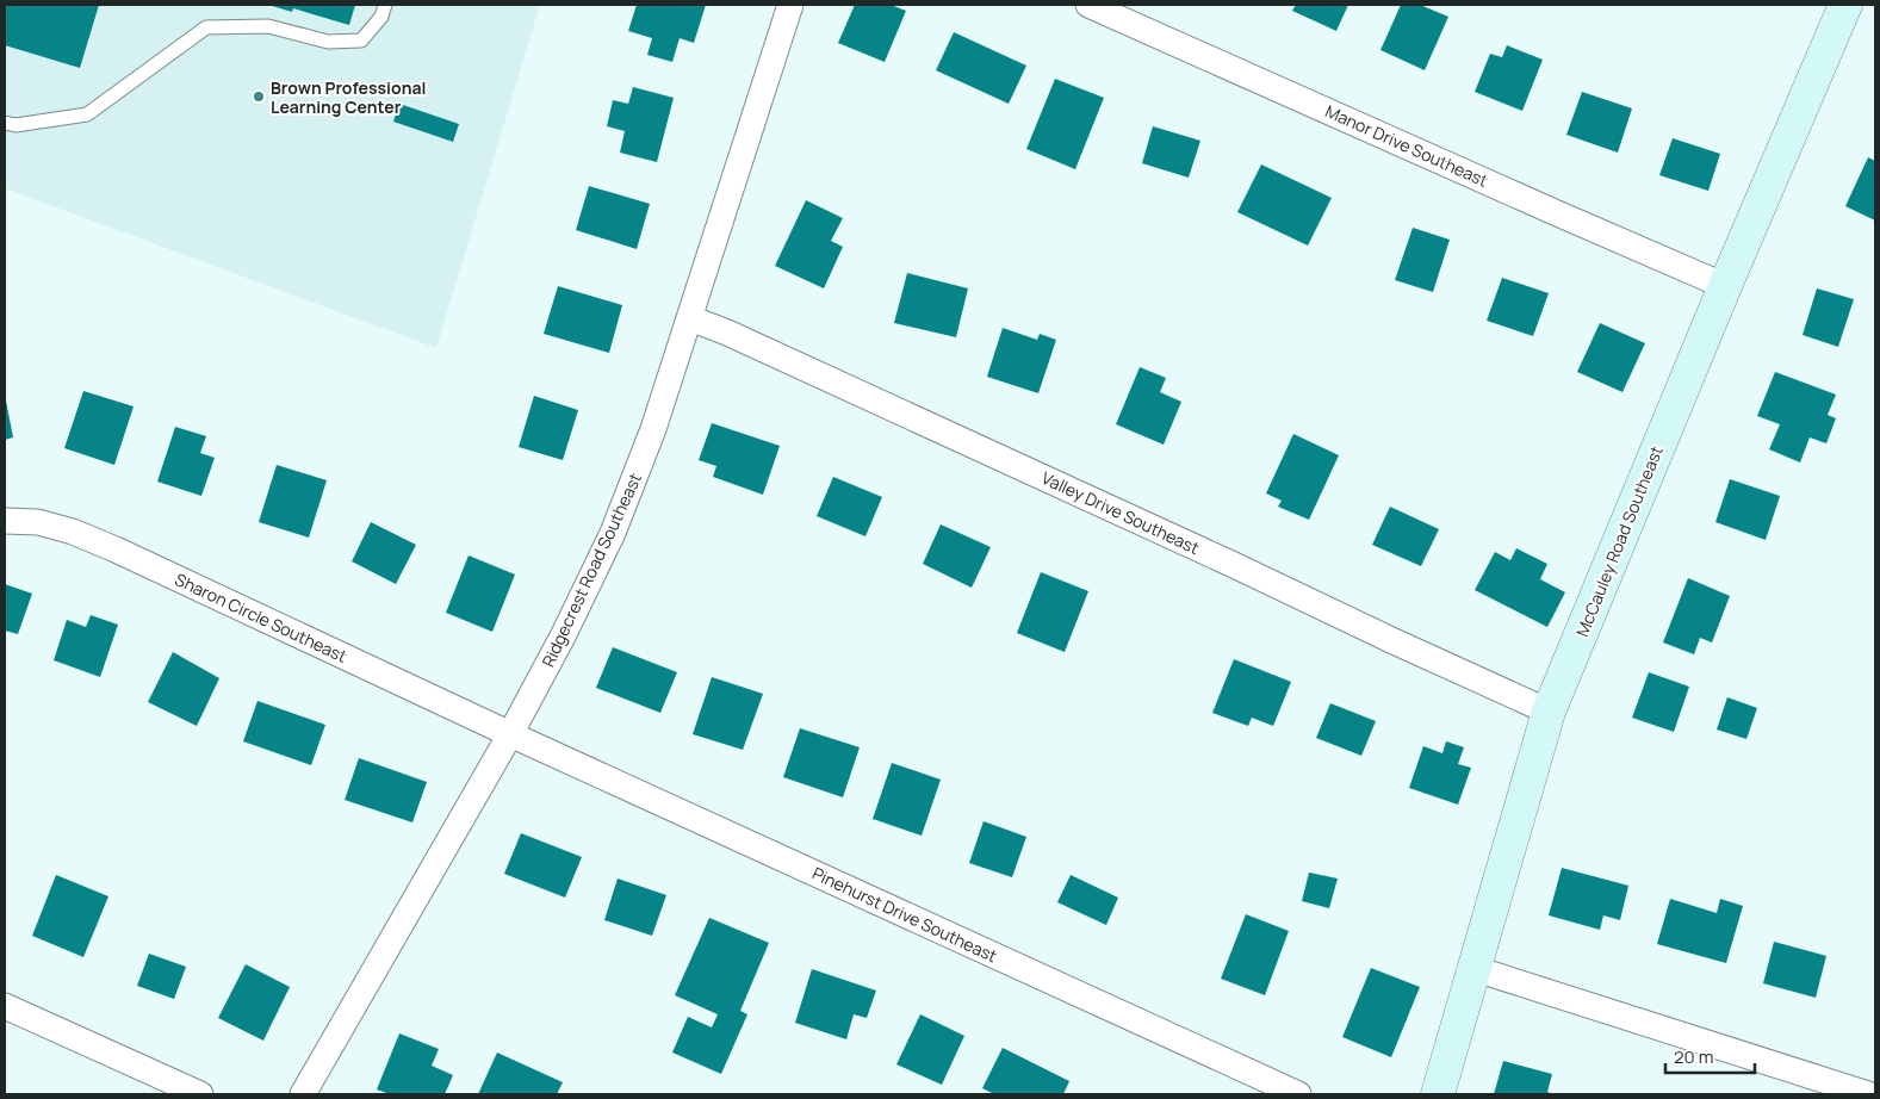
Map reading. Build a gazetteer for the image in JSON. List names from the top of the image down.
{
  "streets": {
    "street": [
      "Manor Drive Southeast",
      "Valley Drive Southeast",
      "McCauley Road Southeast",
      "Ridgecrest Road Southeast",
      "Sharon Circle Southeast",
      "Pinehurst Drive Southeast"
    ]
  },
  "crossings": [
    ["Manor Drive Southeast", "McCauley Road Southeast"],
    ["Valley Drive Southeast", "McCauley Road Southeast"],
    ["Valley Drive Southeast", "Ridgecrest Road Southeast"],
    ["Ridgecrest Road Southeast", "Sharon Circle Southeast"],
    ["Ridgecrest Road Southeast", "Pinehurst Drive Southeast"],
    ["Sharon Circle Southeast", "Pinehurst Drive Southeast"]
  ],
  "places": ["Brown Professional Learning Center"],
  "scale_bar": "20 m"
}
